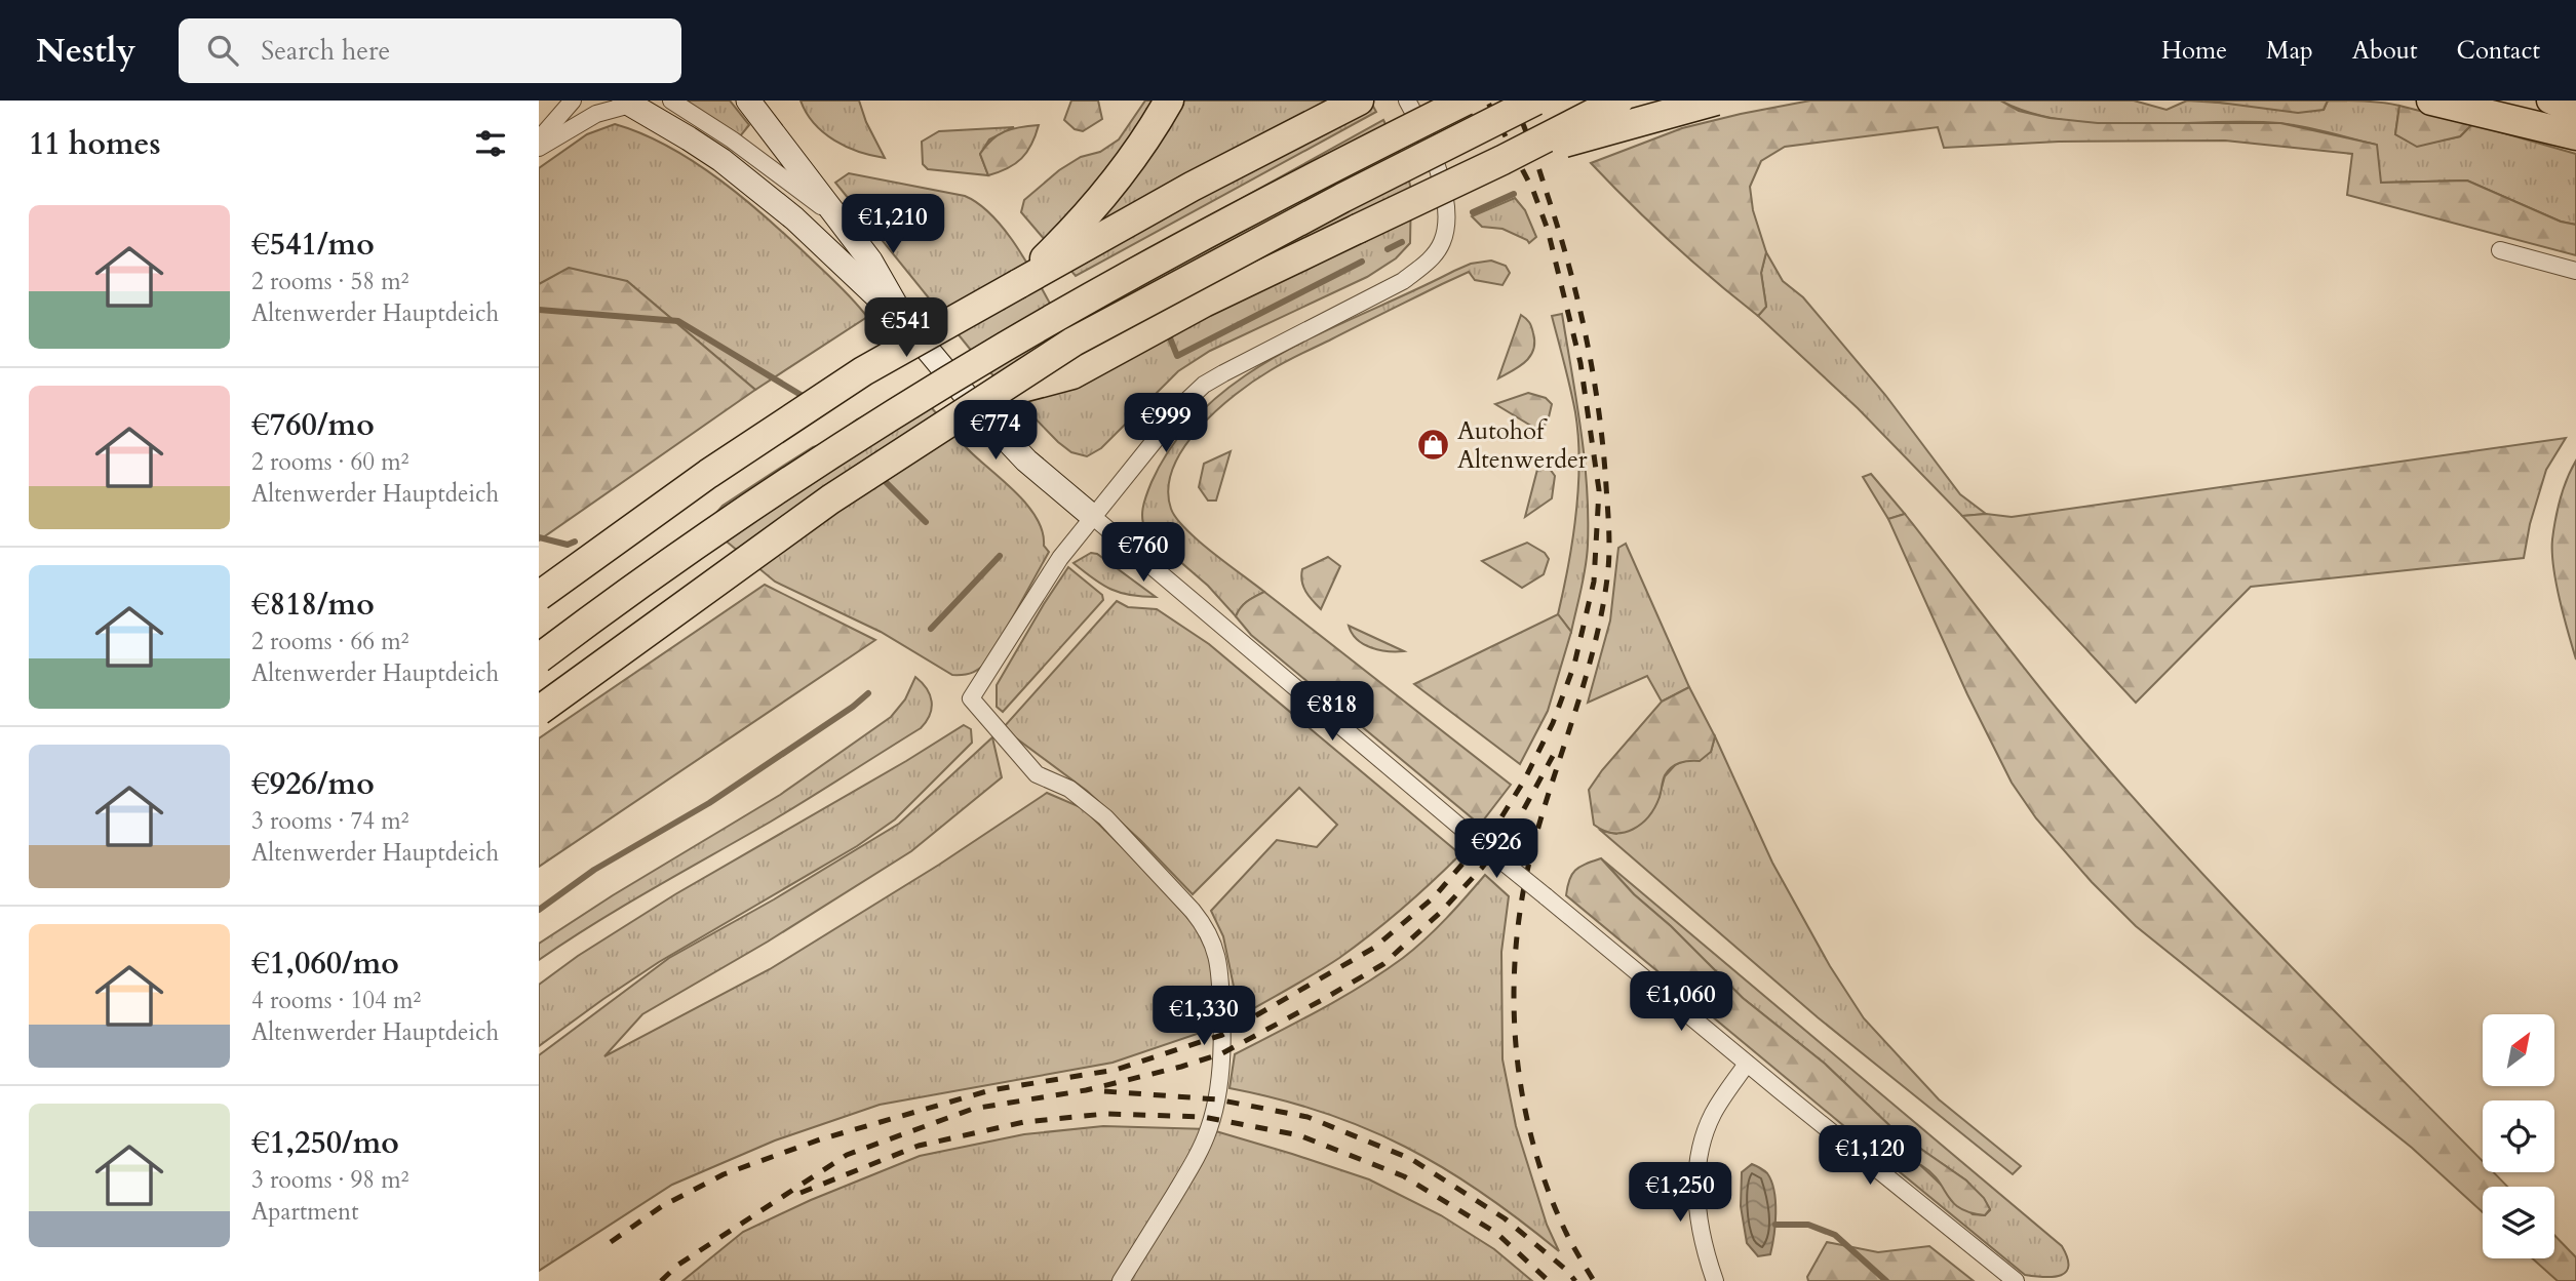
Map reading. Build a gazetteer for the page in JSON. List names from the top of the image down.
{
  "places": {
    "shop": ["Autohof Altenwerder"]
  },
  "north": "top right",
  "page": {
    "header": "Nestly",
    "search": "Search here",
    "nav": [
      "Home",
      "Map",
      "About",
      "Contact"
    ],
    "heading": "11 homes",
    "list": [
      {
        "name": "€541/mo",
        "note": "2 rooms · 58 m² · Altenwerder Hauptdeich"
      },
      {
        "name": "€760/mo",
        "note": "2 rooms · 60 m² · Altenwerder Hauptdeich"
      },
      {
        "name": "€818/mo",
        "note": "2 rooms · 66 m² · Altenwerder Hauptdeich"
      },
      {
        "name": "€926/mo",
        "note": "3 rooms · 74 m² · Altenwerder Hauptdeich"
      },
      {
        "name": "€1,060/mo",
        "note": "4 rooms · 104 m² · Altenwerder Hauptdeich"
      },
      {
        "name": "€1,250/mo",
        "note": "3 rooms · 98 m² · Apartment"
      }
    ],
    "price": [
      "€1,210",
      "€541",
      "€999",
      "€774",
      "€760",
      "€818",
      "€926",
      "€1,060",
      "€1,330",
      "€1,120",
      "€1,250"
    ]
  }
}
